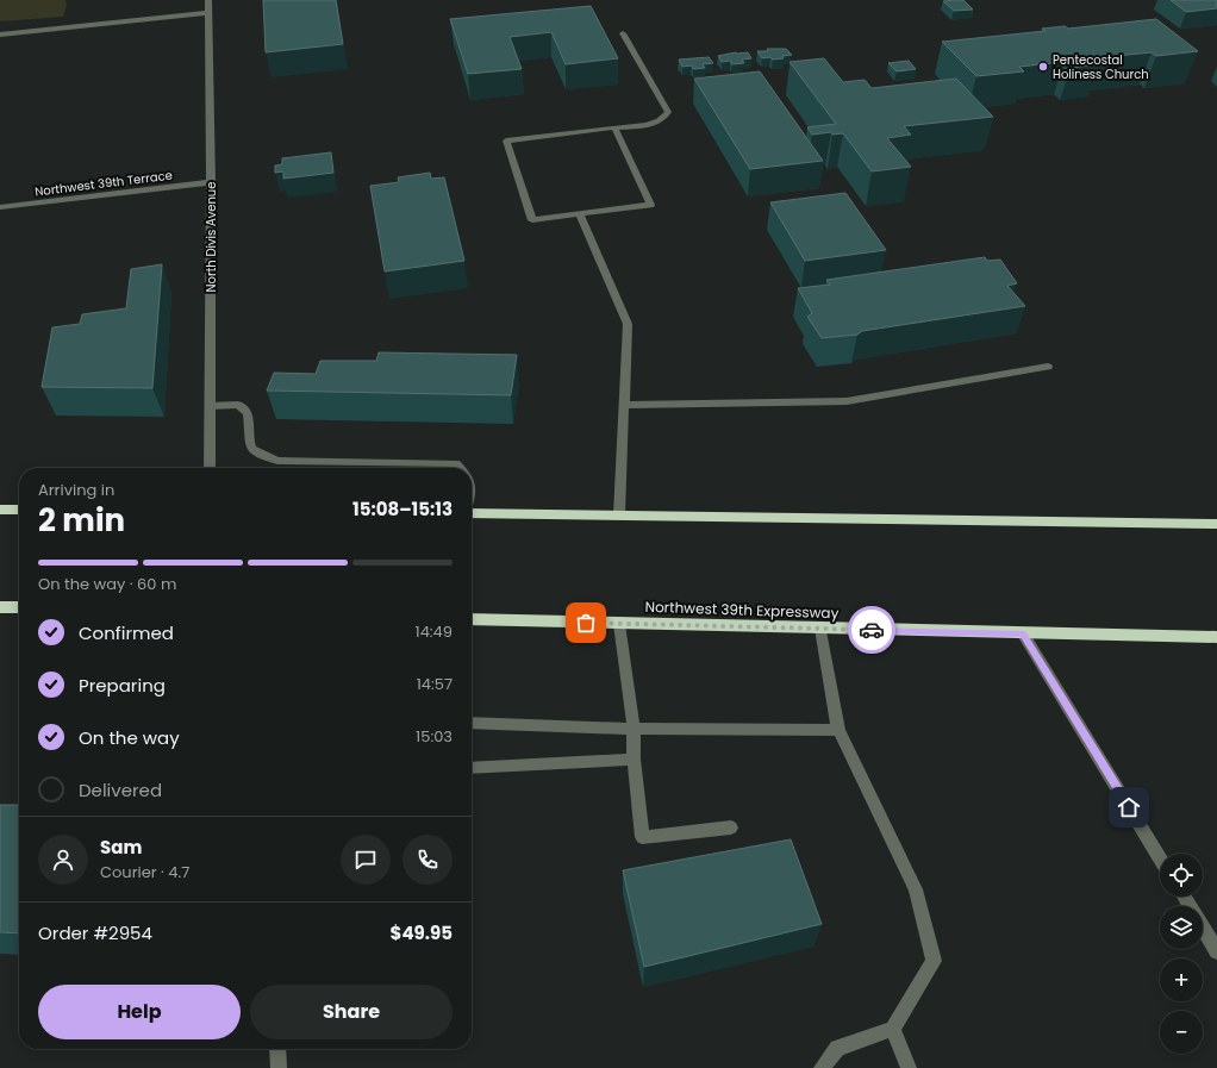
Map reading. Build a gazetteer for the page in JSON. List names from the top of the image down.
{
  "streets": {
    "highway": ["Northwest 39th Expressway"],
    "street": ["Northwest 39th Terrace", "North Divis Avenue"]
  },
  "crossings": [
    ["Northwest 39th Terrace", "North Divis Avenue"]
  ],
  "places": ["Pentecostal Holiness Church"],
  "page": {
    "heading": ["2 min", "Arriving in", "15:08–15:13"],
    "panel": [
      "Sam",
      "Courier · 4.7",
      "Order #2954",
      "$49.95"
    ],
    "bar": "On the way · 60 m",
    "list": [
      ["Confirmed", "14:49"],
      ["Preparing", "14:57"],
      ["On the way", "15:03"],
      "Delivered"
    ],
    "map_buttons": ["+", "−"],
    "buttons": ["Help", "Share"]
  }
}
